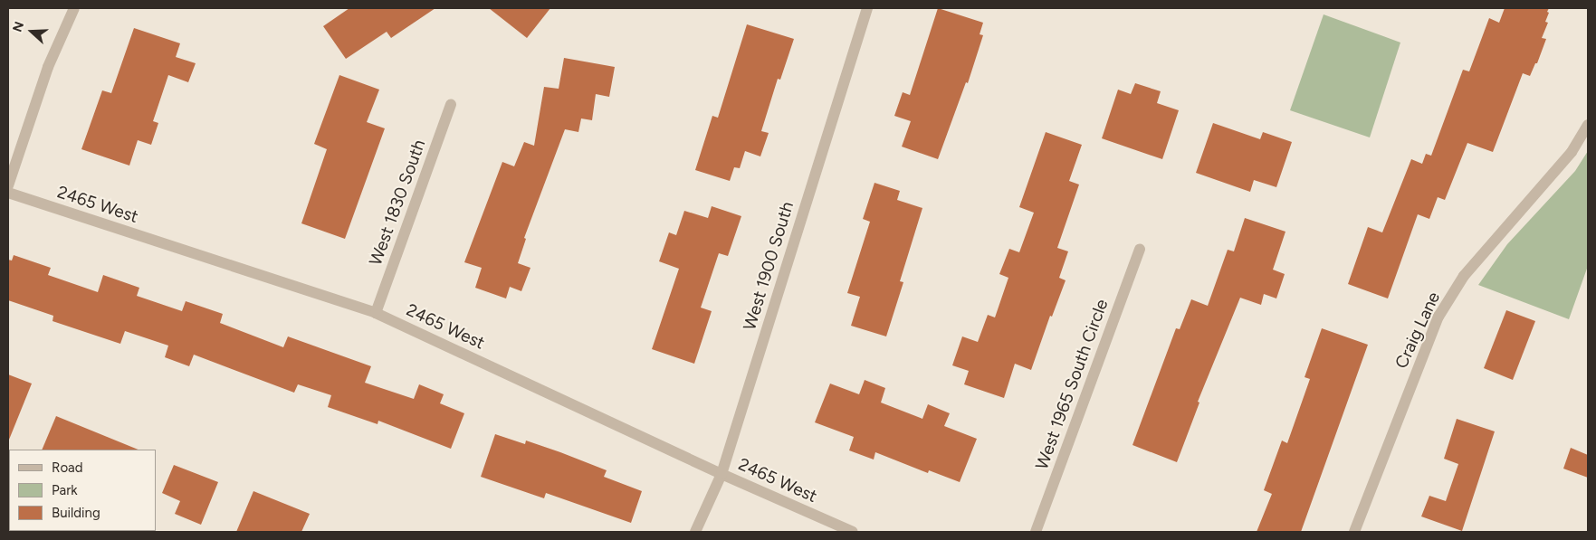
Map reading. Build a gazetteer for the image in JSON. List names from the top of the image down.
{
  "streets": {
    "street": [
      "West 1830 South",
      "2465 West",
      "West 1900 South",
      "Craig Lane",
      "West 1965 South Circle"
    ]
  },
  "crossings": [
    ["West 1830 South", "2465 West"],
    ["2465 West", "West 1900 South"]
  ],
  "legend": ["Road", "Park", "Building"],
  "north": "left"
}
